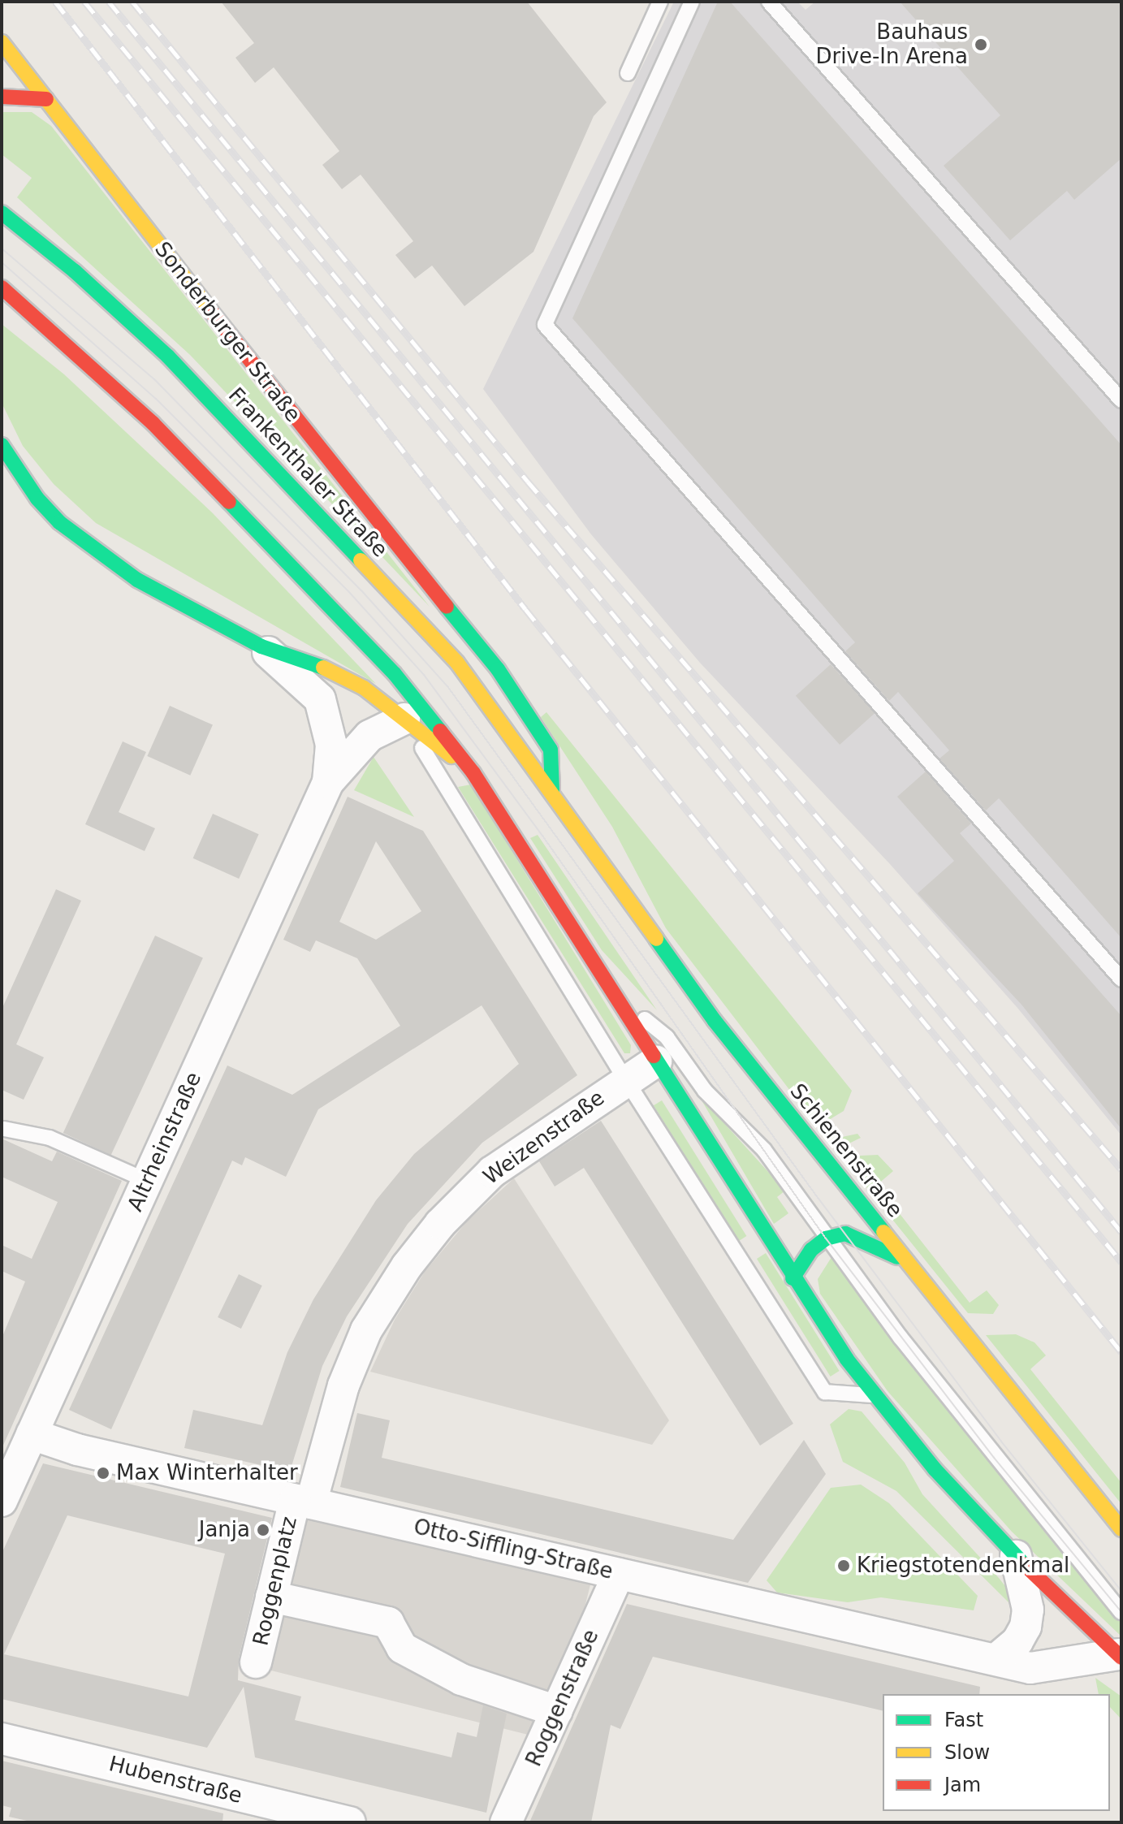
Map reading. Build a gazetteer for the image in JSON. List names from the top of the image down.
{
  "streets": {
    "main road": ["Sonderburger Straße", "Frankenthaler Straße", "Schienenstraße"],
    "street": [
      "Weizenstraße",
      "Altrheinstraße",
      "Otto-Siffling-Straße",
      "Roggenplatz",
      "Roggenstraße",
      "Hubenstraße"
    ]
  },
  "crossings": [
    ["Sonderburger Straße", "Frankenthaler Straße"],
    ["Sonderburger Straße", "Schienenstraße"],
    ["Frankenthaler Straße", "Schienenstraße"],
    ["Weizenstraße", "Otto-Siffling-Straße"],
    ["Weizenstraße", "Roggenplatz"],
    ["Altrheinstraße", "Otto-Siffling-Straße"],
    ["Otto-Siffling-Straße", "Roggenplatz"],
    ["Otto-Siffling-Straße", "Roggenstraße"]
  ],
  "places": [
    "Bauhaus Drive-In Arena",
    "Max Winterhalter",
    "Janja",
    "Kriegstotendenkmal"
  ],
  "legend": ["Fast", "Slow", "Jam"]
}
